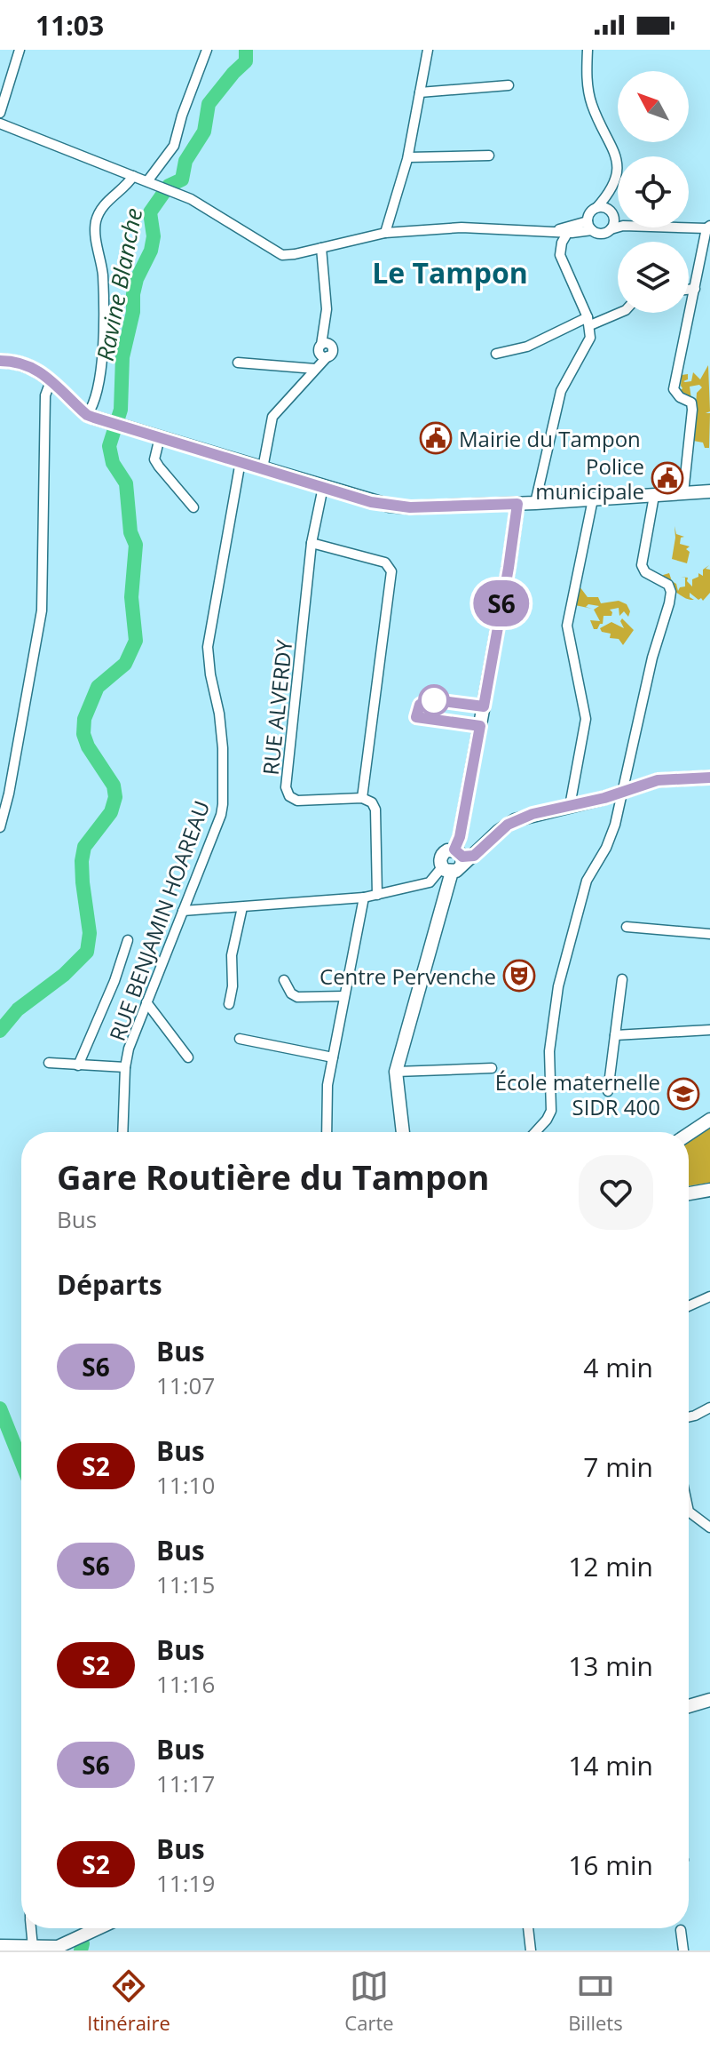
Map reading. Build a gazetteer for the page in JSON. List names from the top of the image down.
{
  "streets": {
    "street": ["RUE ALVERDY", "RUE BENJAMIN HOAREAU"]
  },
  "districts": ["Le Tampon"],
  "water": ["Ravine Blanche"],
  "places": {
    "public building": ["Mairie du Tampon", "Police municipale"],
    "theatre": ["Centre Pervenche"],
    "school or university": ["École maternelle SIDR 400"]
  },
  "lines": ["bus line S6"],
  "north": "top left",
  "page": {
    "status": "11:03",
    "on_map": "S6",
    "heading": [
      ["Gare Routière du Tampon", "Bus"],
      "Départs"
    ],
    "list": [
      {
        "mark": "S6",
        "name": "Bus",
        "note": "11:07",
        "value": "4 min"
      },
      {
        "mark": "S2",
        "name": "Bus",
        "note": "11:10",
        "value": "7 min"
      },
      {
        "mark": "S6",
        "name": "Bus",
        "note": "11:15",
        "value": "12 min"
      },
      {
        "mark": "S2",
        "name": "Bus",
        "note": "11:16",
        "value": "13 min"
      },
      {
        "mark": "S6",
        "name": "Bus",
        "note": "11:17",
        "value": "14 min"
      },
      {
        "mark": "S2",
        "name": "Bus",
        "note": "11:19",
        "value": "16 min"
      }
    ],
    "tabs": ["Itinéraire", "Carte", "Billets"]
  }
}
